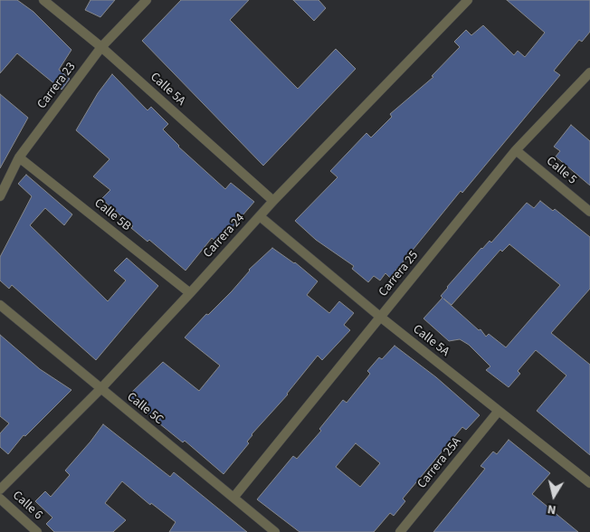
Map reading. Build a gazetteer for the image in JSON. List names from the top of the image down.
{
  "streets": {
    "street": [
      "Carrera 23",
      "Calle 5A",
      "Calle 5",
      "Calle 5B",
      "Carrera 24",
      "Carrera 25",
      "Calle 5C",
      "Carrera 25A",
      "Calle 6"
    ]
  },
  "crossings": [
    ["Carrera 23", "Calle 5A"],
    ["Carrera 23", "Calle 5B"],
    ["Calle 5A", "Carrera 24"],
    ["Calle 5A", "Carrera 25"],
    ["Calle 5A", "Carrera 25A"],
    ["Calle 5", "Carrera 25"],
    ["Calle 5B", "Carrera 24"],
    ["Carrera 24", "Calle 5C"],
    ["Carrera 25", "Calle 5C"]
  ],
  "north": "bottom"
}
